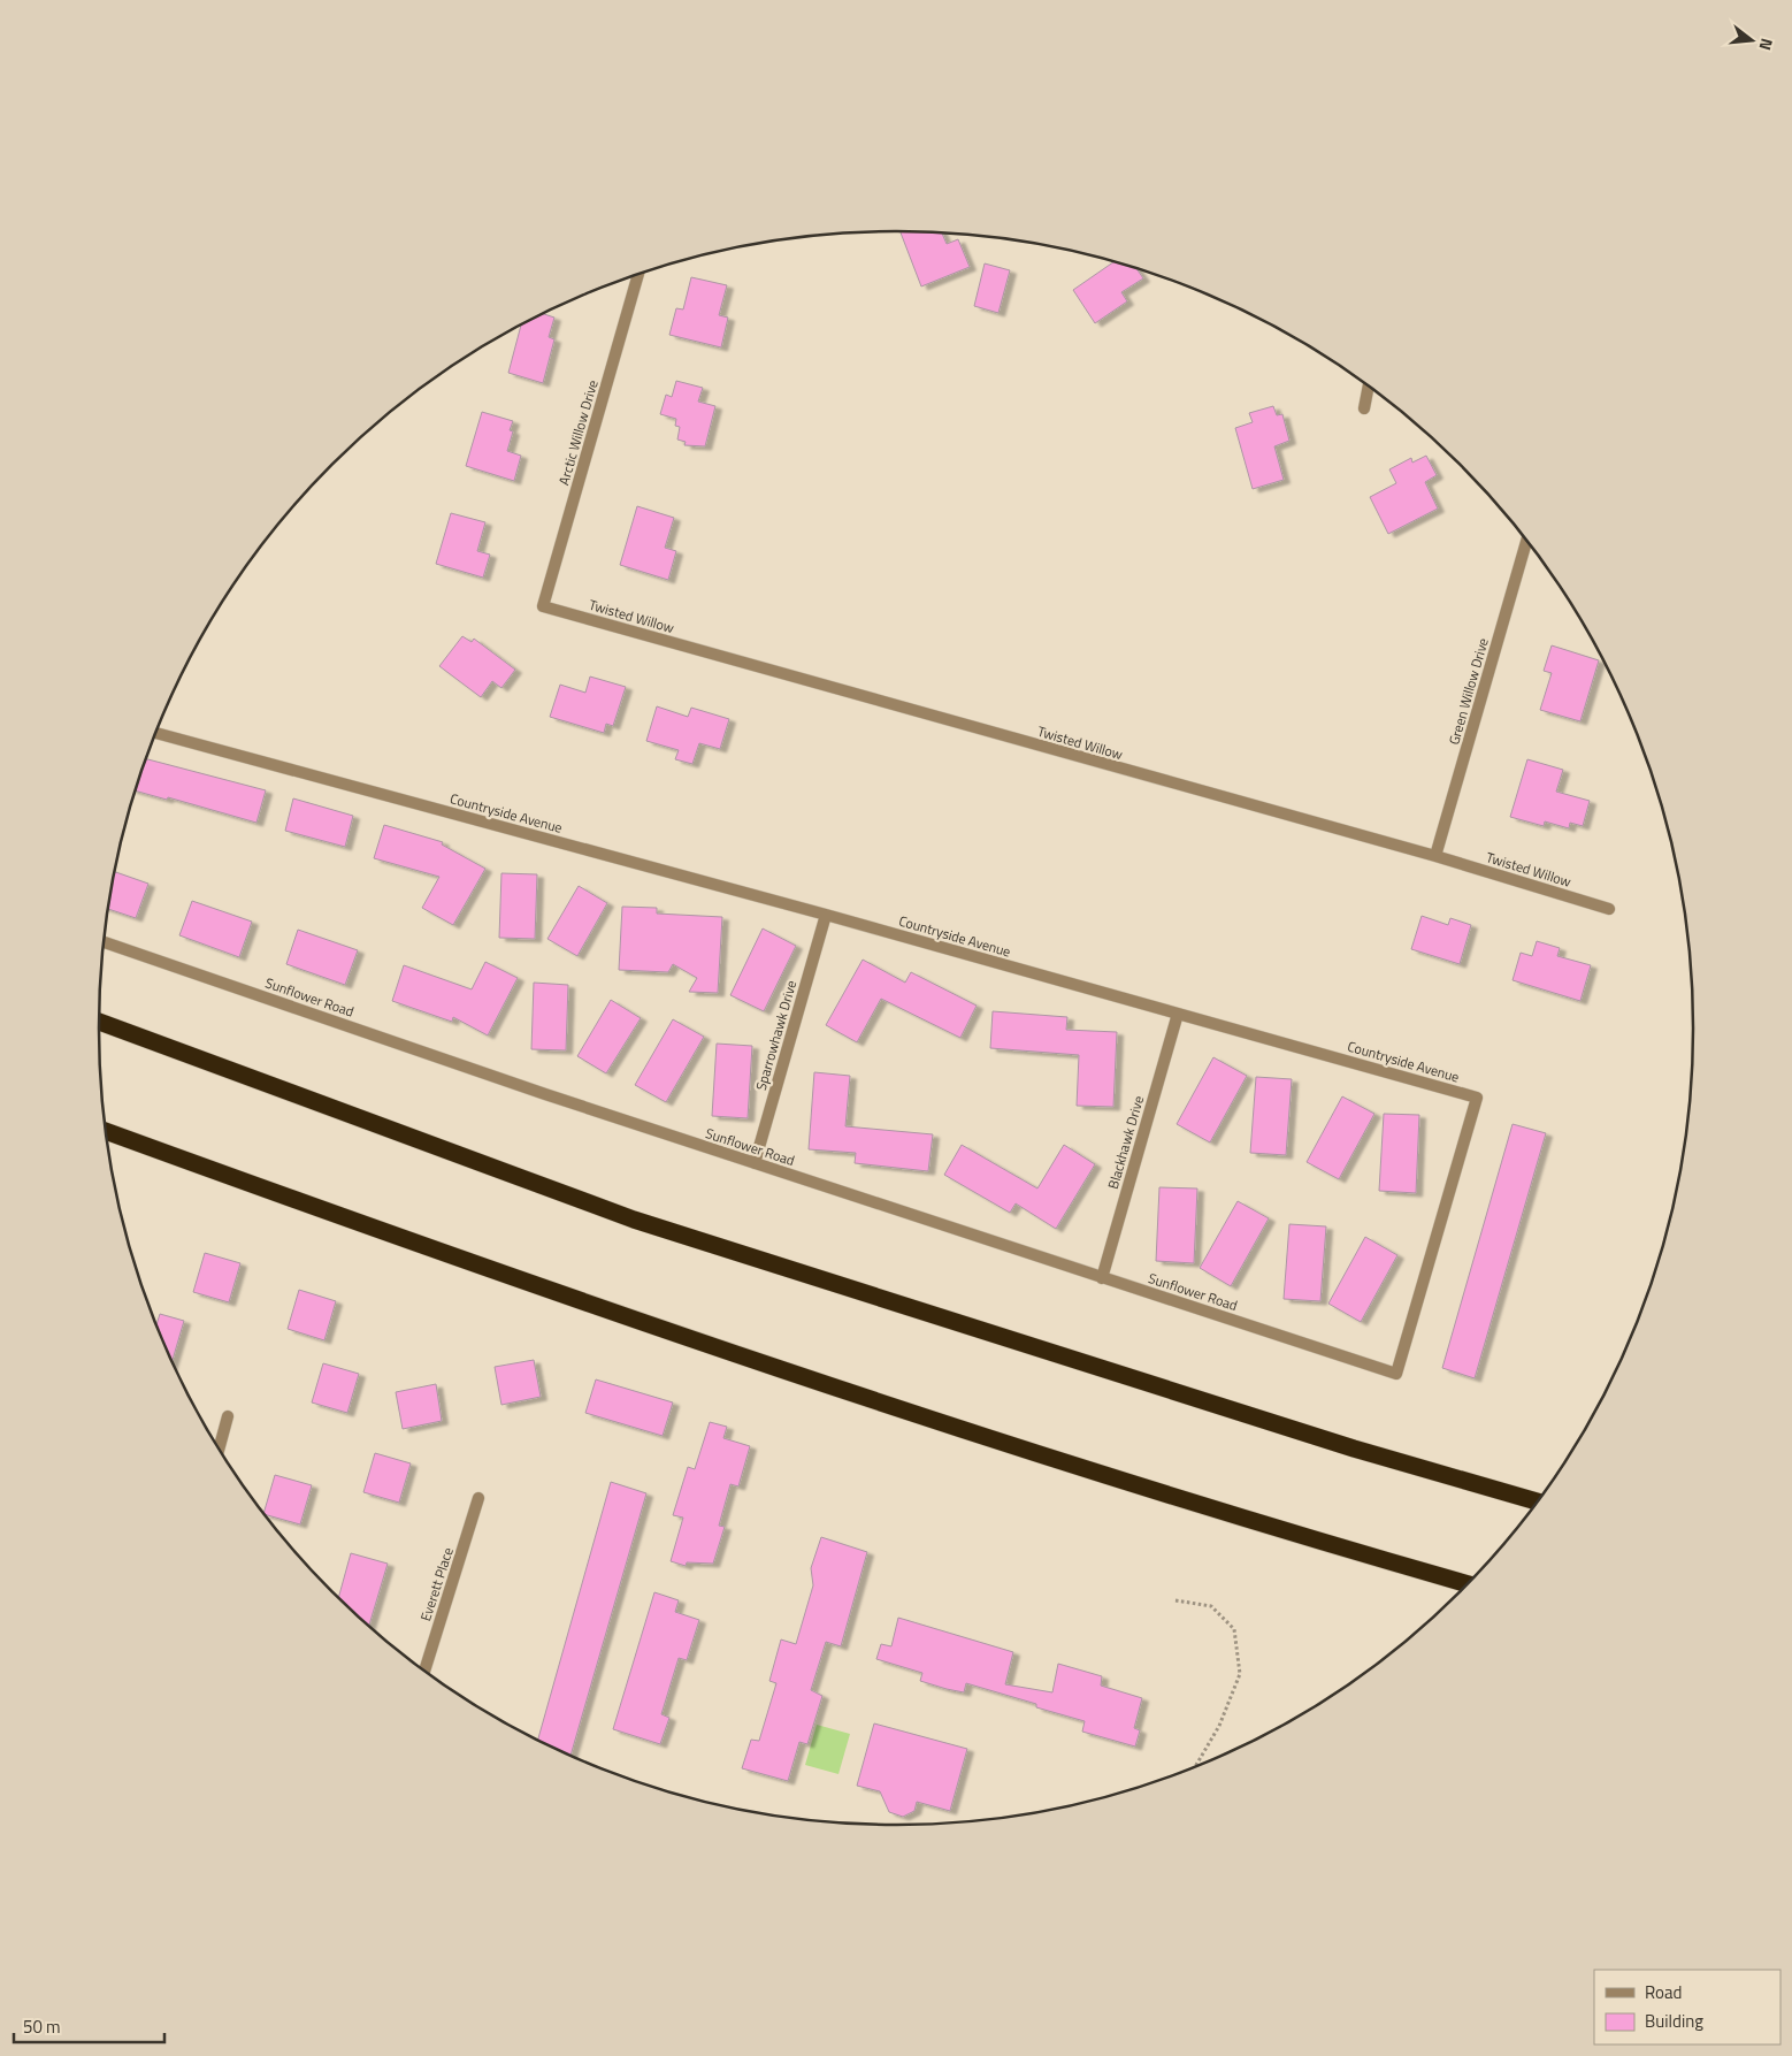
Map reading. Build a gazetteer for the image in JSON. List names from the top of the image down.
{
  "streets": {
    "street": [
      "Arctic Willow Drive",
      "Twisted Willow",
      "Green Willow Drive",
      "Countryside Avenue",
      "Sunflower Road",
      "Sparrowhawk Drive",
      "Blackhawk Drive",
      "Everett Place"
    ]
  },
  "crossings": [
    ["Arctic Willow Drive", "Twisted Willow"],
    ["Twisted Willow", "Green Willow Drive"],
    ["Countryside Avenue", "Sunflower Road"],
    ["Countryside Avenue", "Sparrowhawk Drive"],
    ["Countryside Avenue", "Blackhawk Drive"],
    ["Sunflower Road", "Sparrowhawk Drive"],
    ["Sunflower Road", "Blackhawk Drive"]
  ],
  "legend": ["Road", "Building"],
  "scale_bar": "50 m",
  "north": "right"
}
